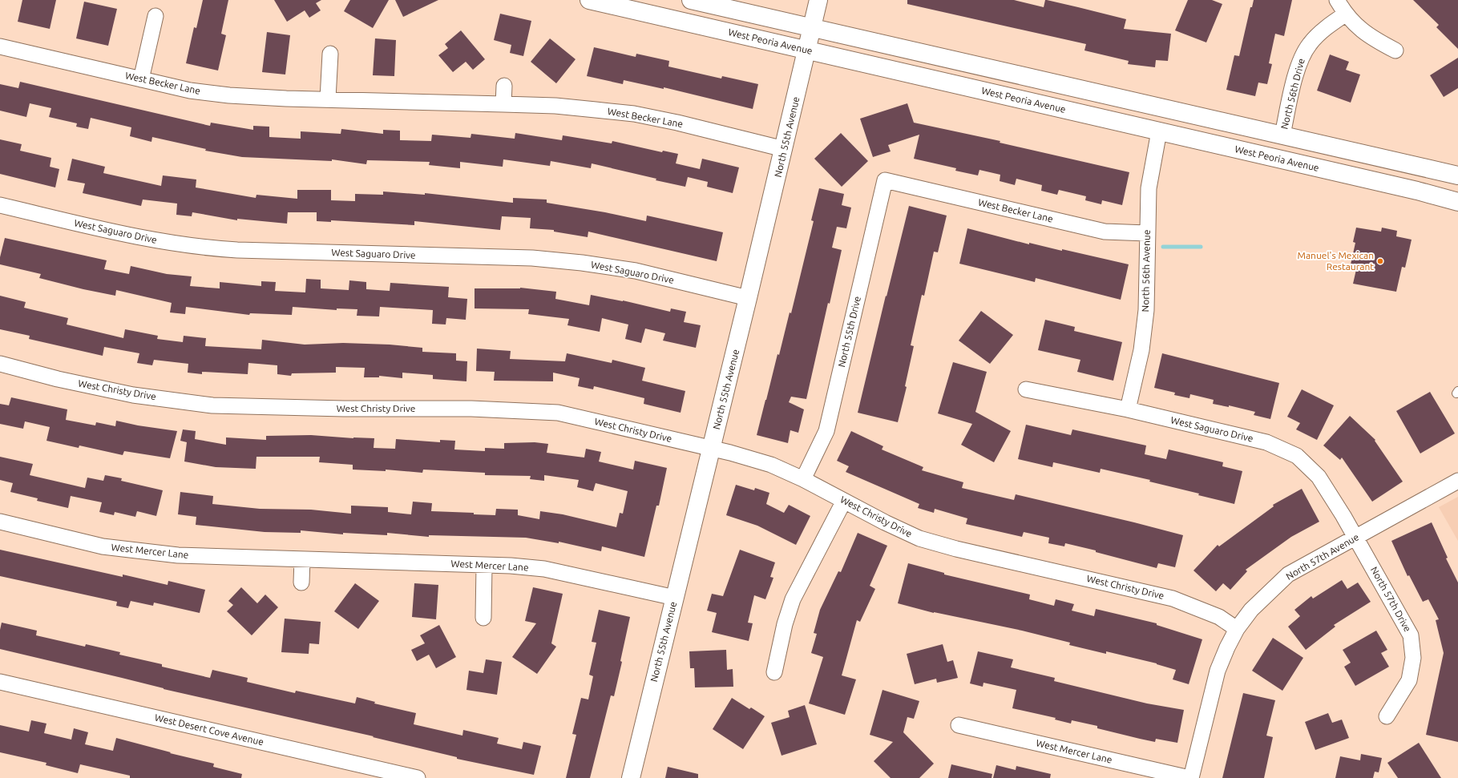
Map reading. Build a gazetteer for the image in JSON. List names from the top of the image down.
{
  "streets": {
    "main road": ["West Peoria Avenue", "North 55th Avenue"],
    "street": [
      "West Becker Lane",
      "North 56th Drive",
      "West Saguaro Drive",
      "North 56th Avenue",
      "North 55th Drive",
      "West Christy Drive",
      "West Mercer Lane",
      "North 57th Avenue",
      "North 57th Drive",
      "West Desert Cove Avenue"
    ]
  },
  "crossings": [
    ["West Peoria Avenue", "North 55th Avenue"],
    ["West Peoria Avenue", "North 56th Avenue"],
    ["West Becker Lane", "North 55th Avenue"],
    ["West Becker Lane", "North 56th Avenue"],
    ["West Becker Lane", "North 55th Drive"],
    ["North 55th Avenue", "West Saguaro Drive"],
    ["North 55th Avenue", "West Christy Drive"],
    ["North 55th Avenue", "West Mercer Lane"],
    ["West Saguaro Drive", "North 56th Avenue"],
    ["West Saguaro Drive", "North 57th Avenue"],
    ["West Saguaro Drive", "North 57th Drive"],
    ["North 55th Drive", "West Christy Drive"],
    ["West Christy Drive", "North 57th Avenue"],
    ["West Mercer Lane", "North 57th Avenue"],
    ["North 57th Avenue", "North 57th Drive"]
  ],
  "places": ["Manuel's Mexican Restaurant"]
}
